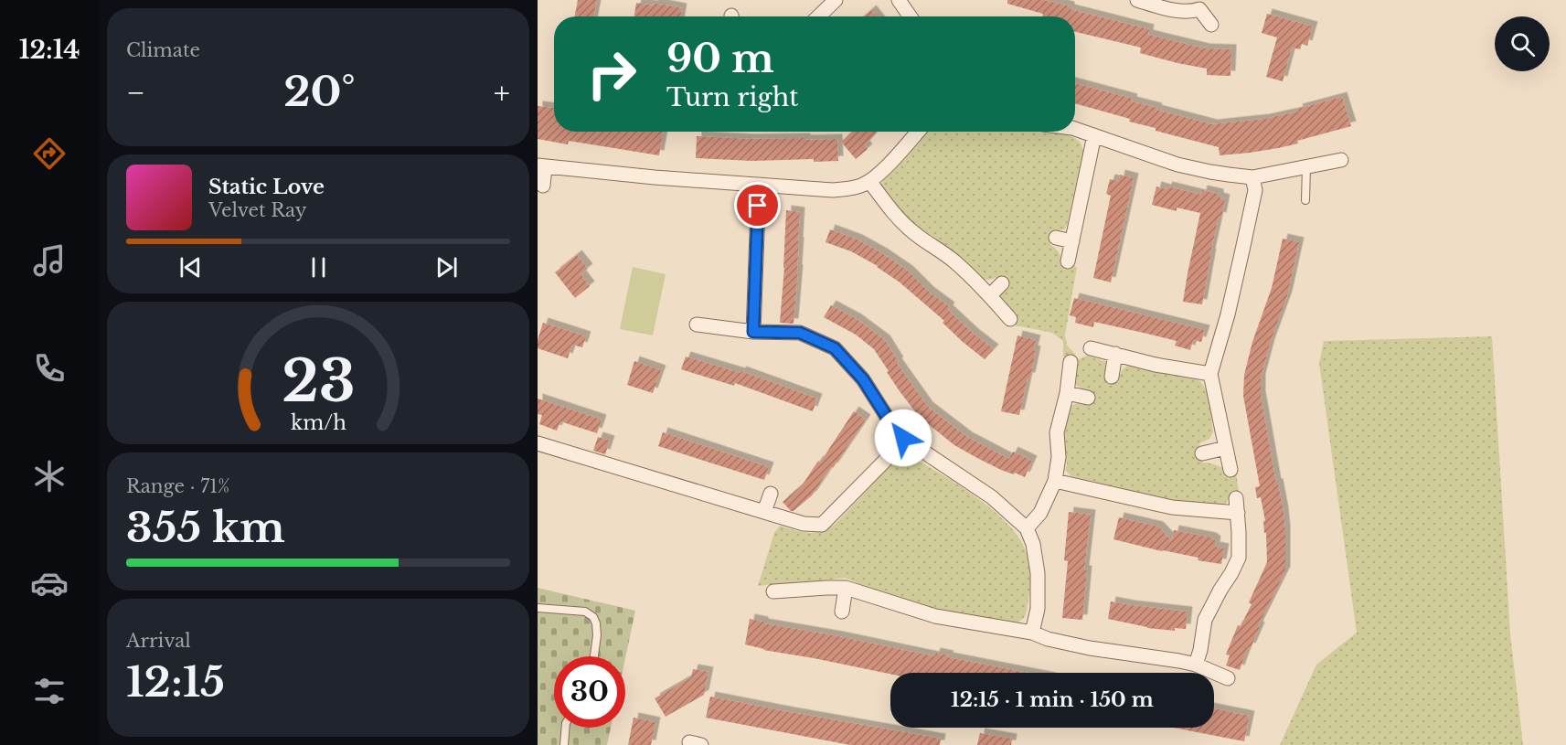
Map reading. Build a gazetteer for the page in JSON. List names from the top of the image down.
{
  "page": {
    "tabs": "12:14",
    "tile": [
      "Climate",
      ["Range · 71%", "355 km"],
      ["Arrival", "12:15"]
    ],
    "turn": ["90 m", "Turn right"],
    "heat": ["−", "20°", "+"],
    "song": ["Static Love", "Velvet Ray"],
    "limit": "30",
    "trip": "12:15 · 1 min · 150 m",
    "gauge": ["23", "km/h"]
  }
}
